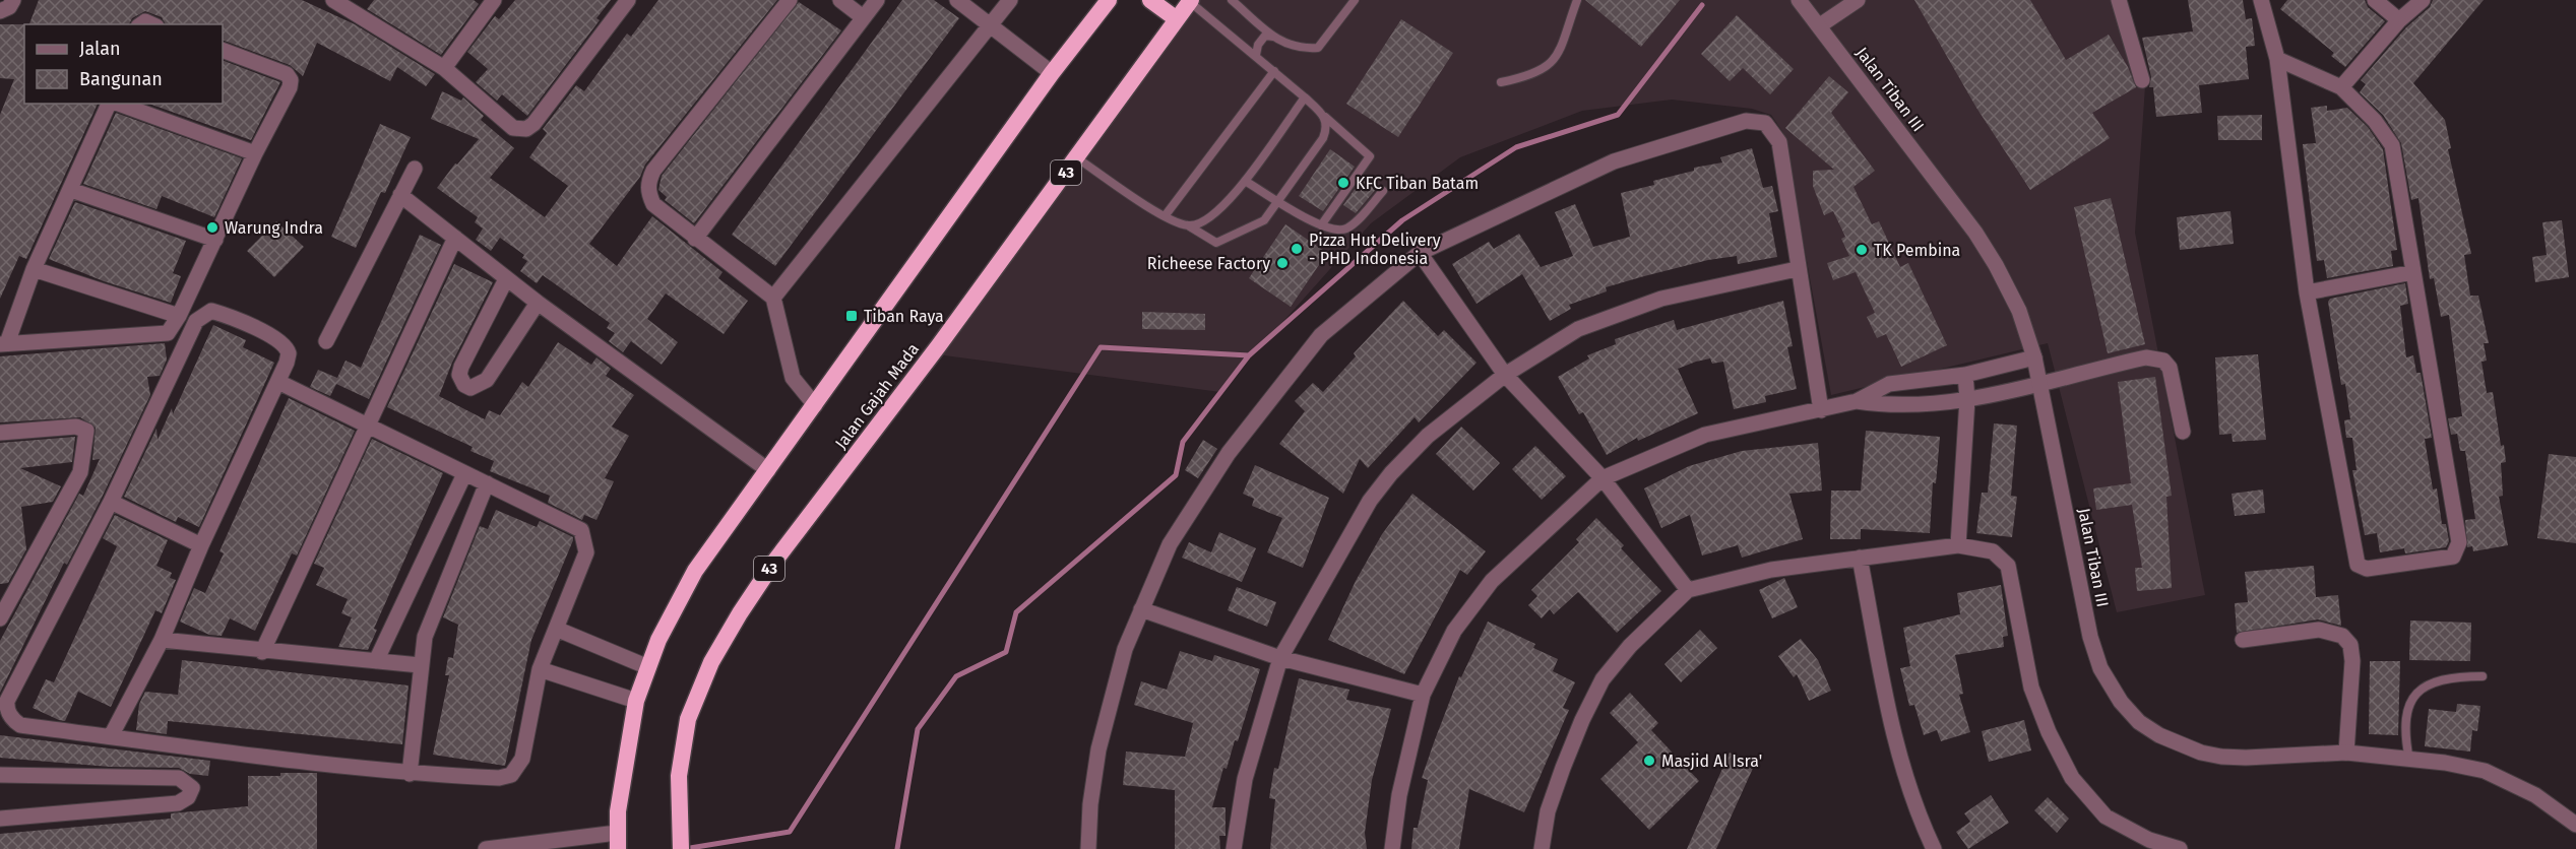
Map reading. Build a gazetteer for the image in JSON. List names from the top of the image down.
{
  "streets": {
    "highway": ["43", "Jalan Gajah Mada"],
    "street": ["Jalan Tiban III"]
  },
  "places": {
    "other": [
      "KFC Tiban Batam",
      "Warung Indra",
      "Pizza Hut Delivery - PHD Indonesia",
      "TK Pembina",
      "Richeese Factory",
      "Masjid Al Isra'"
    ],
    "transit": ["Tiban Raya"]
  },
  "legend": ["Jalan", "Bangunan"]
}
